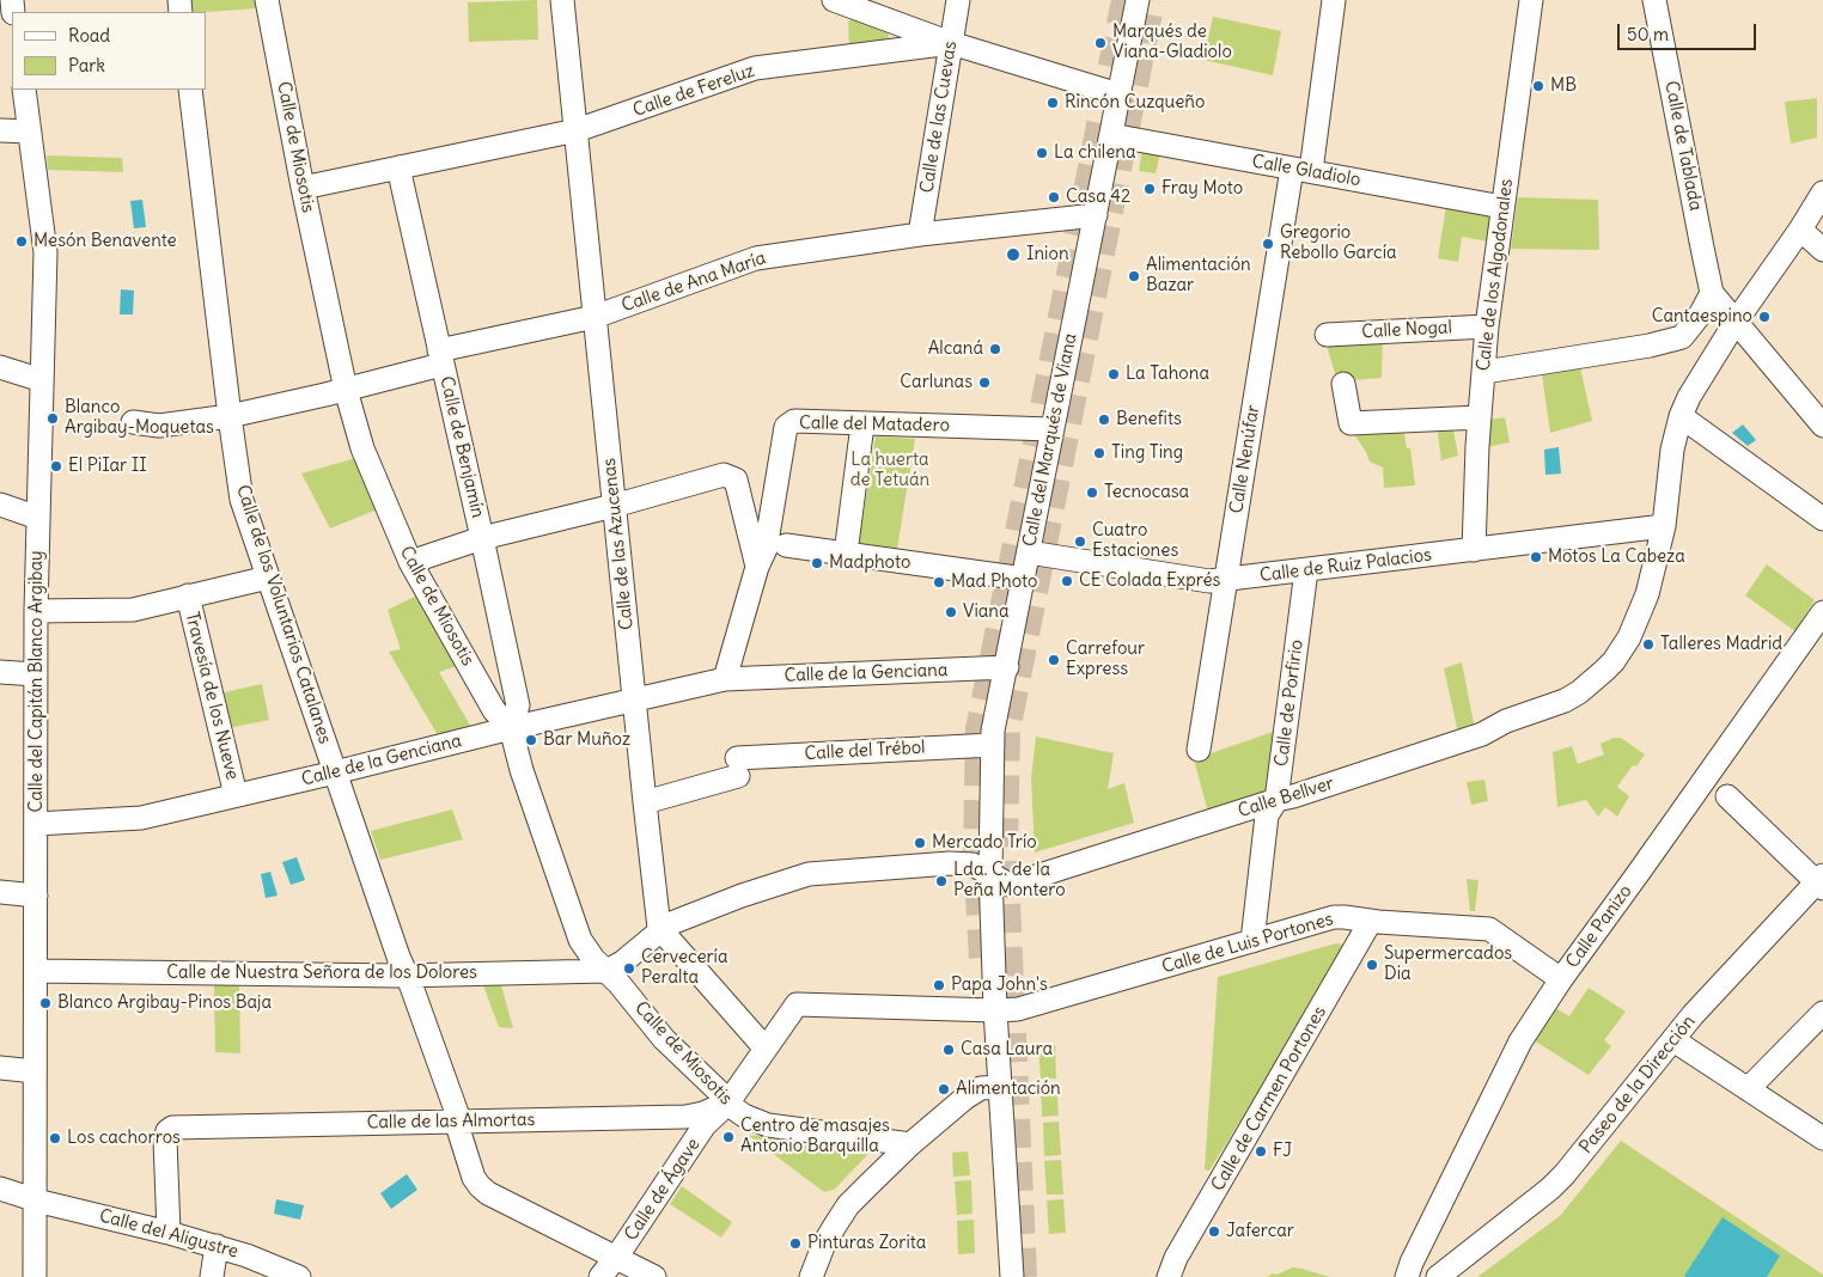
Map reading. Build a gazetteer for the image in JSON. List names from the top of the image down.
{
  "streets": {
    "street": [
      "Calle de Fereluz",
      "Calle de las Cuevas",
      "Calle de Tablada",
      "Calle de Miosotis",
      "Calle Gladiolo",
      "Calle de los Algodonales",
      "Calle de Ana María",
      "Calle Nogal",
      "Calle del Matadero",
      "Calle del Marqués de Viana",
      "Calle de Benjamín",
      "Calle Nenúfar",
      "Calle de las Azucenas",
      "Calle de Ruiz Palacios",
      "Calle de los Voluntarios Catalanes",
      "Calle de la Genciana",
      "Calle del Capitán Blanco Argibay",
      "Travesía de los Nueve",
      "Calle de Porfirio",
      "Calle del Trébol",
      "Calle Bellver",
      "Calle Panizo",
      "Calle de Luis Portones",
      "Calle de Nuestra Señora de los Dolores",
      "Paseo de la Dirección",
      "Calle de Carmen Portones",
      "Calle de las Almortas",
      "Calle de Ágave",
      "Calle del Aligustre"
    ]
  },
  "crossings": [
    ["Calle de Fereluz", "Calle de las Cuevas"],
    ["Calle de Fereluz", "Calle de Miosotis"],
    ["Calle de Fereluz", "Calle del Marqués de Viana"],
    ["Calle de Fereluz", "Calle de Benjamín"],
    ["Calle de Fereluz", "Calle de las Azucenas"],
    ["Calle de las Cuevas", "Calle de Ana María"],
    ["Calle de Tablada", "Calle Bellver"],
    ["Calle de Miosotis", "Calle de Ana María"],
    ["Calle de Miosotis", "Calle de Benjamín"],
    ["Calle de Miosotis", "Calle de la Genciana"],
    ["Calle de Miosotis", "Calle de Nuestra Señora de los Dolores"],
    ["Calle de Miosotis", "Calle de las Almortas"],
    ["Calle de Miosotis", "Calle de Ágave"],
    ["Calle Gladiolo", "Calle de los Algodonales"],
    ["Calle Gladiolo", "Calle del Marqués de Viana"],
    ["Calle Gladiolo", "Calle Nenúfar"],
    ["Calle de los Algodonales", "Calle Nogal"],
    ["Calle de los Algodonales", "Calle de Ruiz Palacios"],
    ["Calle de Ana María", "Calle del Marqués de Viana"],
    ["Calle de Ana María", "Calle de Benjamín"],
    ["Calle de Ana María", "Calle de las Azucenas"],
    ["Calle del Matadero", "Calle del Marqués de Viana"],
    ["Calle del Marqués de Viana", "Calle de Ruiz Palacios"],
    ["Calle del Marqués de Viana", "Calle de la Genciana"],
    ["Calle del Marqués de Viana", "Calle del Trébol"],
    ["Calle del Marqués de Viana", "Calle Bellver"],
    ["Calle del Marqués de Viana", "Calle de Luis Portones"],
    ["Calle de Benjamín", "Calle de la Genciana"],
    ["Calle Nenúfar", "Calle de Ruiz Palacios"],
    ["Calle de las Azucenas", "Calle de la Genciana"],
    ["Calle de las Azucenas", "Calle del Trébol"],
    ["Calle de las Azucenas", "Calle Bellver"],
    ["Calle de Ruiz Palacios", "Calle de Porfirio"],
    ["Calle de Ruiz Palacios", "Calle Bellver"],
    ["Calle de los Voluntarios Catalanes", "Calle de la Genciana"],
    ["Calle de los Voluntarios Catalanes", "Calle de Nuestra Señora de los Dolores"],
    ["Calle de los Voluntarios Catalanes", "Calle de las Almortas"],
    ["Calle de los Voluntarios Catalanes", "Calle de Ágave"],
    ["Calle de la Genciana", "Calle del Capitán Blanco Argibay"],
    ["Calle de la Genciana", "Travesía de los Nueve"],
    ["Calle del Capitán Blanco Argibay", "Calle de Nuestra Señora de los Dolores"],
    ["Calle del Capitán Blanco Argibay", "Calle del Aligustre"],
    ["Calle de Porfirio", "Calle Bellver"],
    ["Calle de Porfirio", "Calle de Luis Portones"],
    ["Calle Panizo", "Calle de Luis Portones"],
    ["Calle Panizo", "Paseo de la Dirección"],
    ["Calle de Luis Portones", "Calle de Carmen Portones"],
    ["Calle de Luis Portones", "Calle de Ágave"],
    ["Calle de las Almortas", "Calle de Ágave"],
    ["Calle de las Almortas", "Calle del Aligustre"]
  ],
  "parks": ["La huerta de Tetuán"],
  "places": [
    "Marqués de Viana-Gladiolo",
    "MB",
    "Rincón Cuzqueño",
    "La chilena",
    "Fray Moto",
    "Casa 42",
    "Mesón Benavente",
    "Gregorio Rebollo García",
    "Inion",
    "Alimentación Bazar",
    "Cantaespino",
    "Alcaná",
    "La Tahona",
    "Carlunas",
    "Blanco Argibay-Moquetas",
    "Benefits",
    "Ting Ting",
    "El PiIar II",
    "Tecnocasa",
    "Cuatro Estaciones",
    "Motos La Cabeza",
    "Madphoto",
    "CE Colada Exprés",
    "Mad Photo",
    "Viana",
    "Talleres Madrid",
    "Carrefour Express",
    "Bar Muñoz",
    "Mercado Trío",
    "Lda. C. de la Peña Montero",
    "Supermercados Dia",
    "Cervecería Peralta",
    "Papa John's",
    "Blanco Argibay-Pinos Baja",
    "Casa Laura",
    "Alimentación",
    "Centro de masajes Antonio Barquilla",
    "Los cachorros",
    "FJ",
    "Jafercar",
    "Pinturas Zorita"
  ],
  "legend": ["Road", "Park"],
  "scale_bar": "50 m"
}
